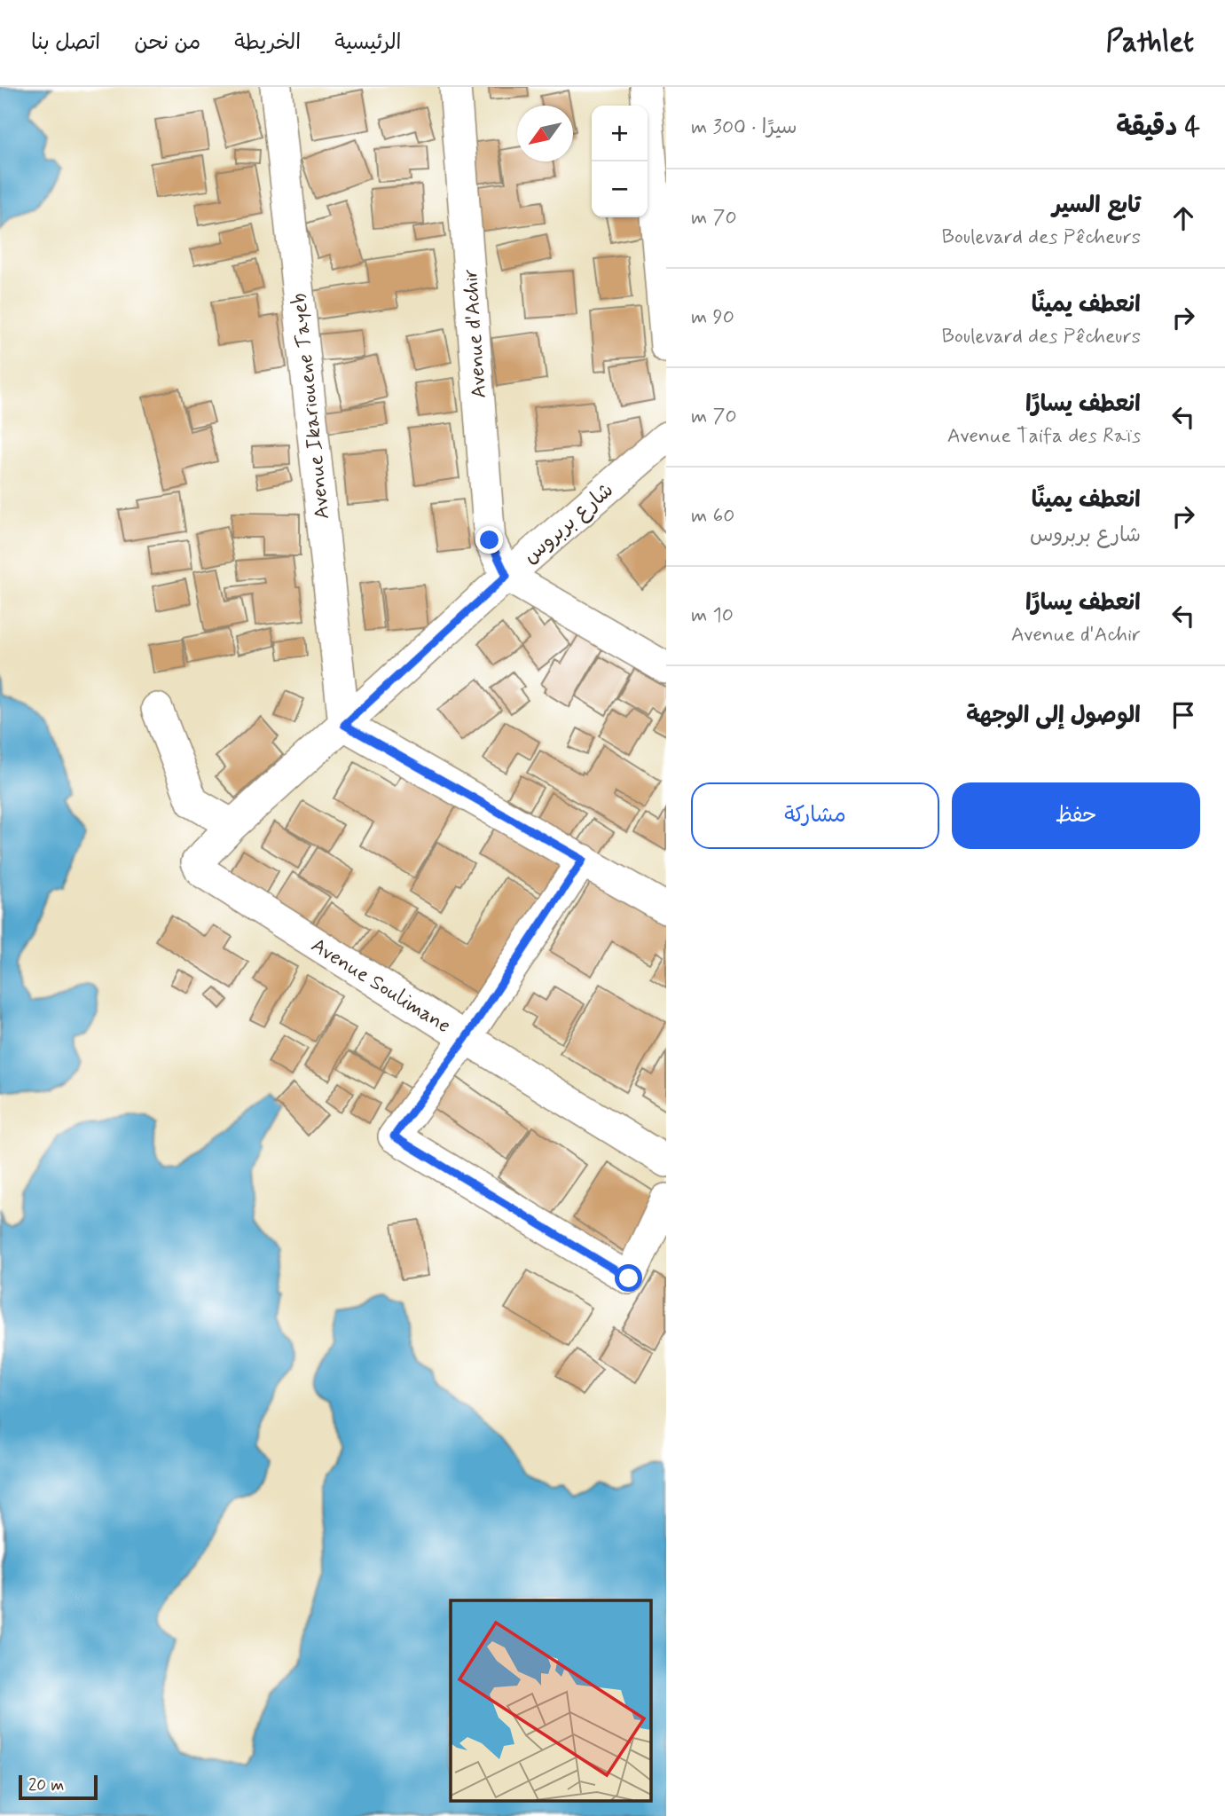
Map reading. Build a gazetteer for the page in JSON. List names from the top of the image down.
{
  "streets": {
    "street": [
      "Avenue d'Achir",
      "Avenue Ikariouene Tayeb",
      "شارع بربروس",
      "Avenue Soulimane"
    ]
  },
  "crossings": [
    ["Avenue d'Achir", "شارع بربروس"],
    ["Avenue Ikariouene Tayeb", "شارع بربروس"],
    ["شارع بربروس", "Avenue Soulimane"]
  ],
  "scale_bar": "20 m",
  "north": "bottom left",
  "page": {
    "header": "Pathlet",
    "nav": [
      "الرئيسية",
      "الخريطة",
      "من نحن",
      "اتصل بنا"
    ],
    "heading": ["4 دقيقة", "سيرًا · 300 m"],
    "map_buttons": ["+", "−"],
    "list": [
      ["تابع السير", "Boulevard des Pêcheurs", "70 m"],
      ["انعطف يمينًا", "Boulevard des Pêcheurs", "90 m"],
      ["انعطف يسارًا", "Avenue Taifa des Raïs", "70 m"],
      ["انعطف يمينًا", "شارع بربروس", "60 m"],
      ["انعطف يسارًا", "Avenue d'Achir", "10 m"],
      "الوصول إلى الوجهة"
    ],
    "buttons": ["حفظ", "مشاركة"],
    "scale": "20 m"
  }
}
